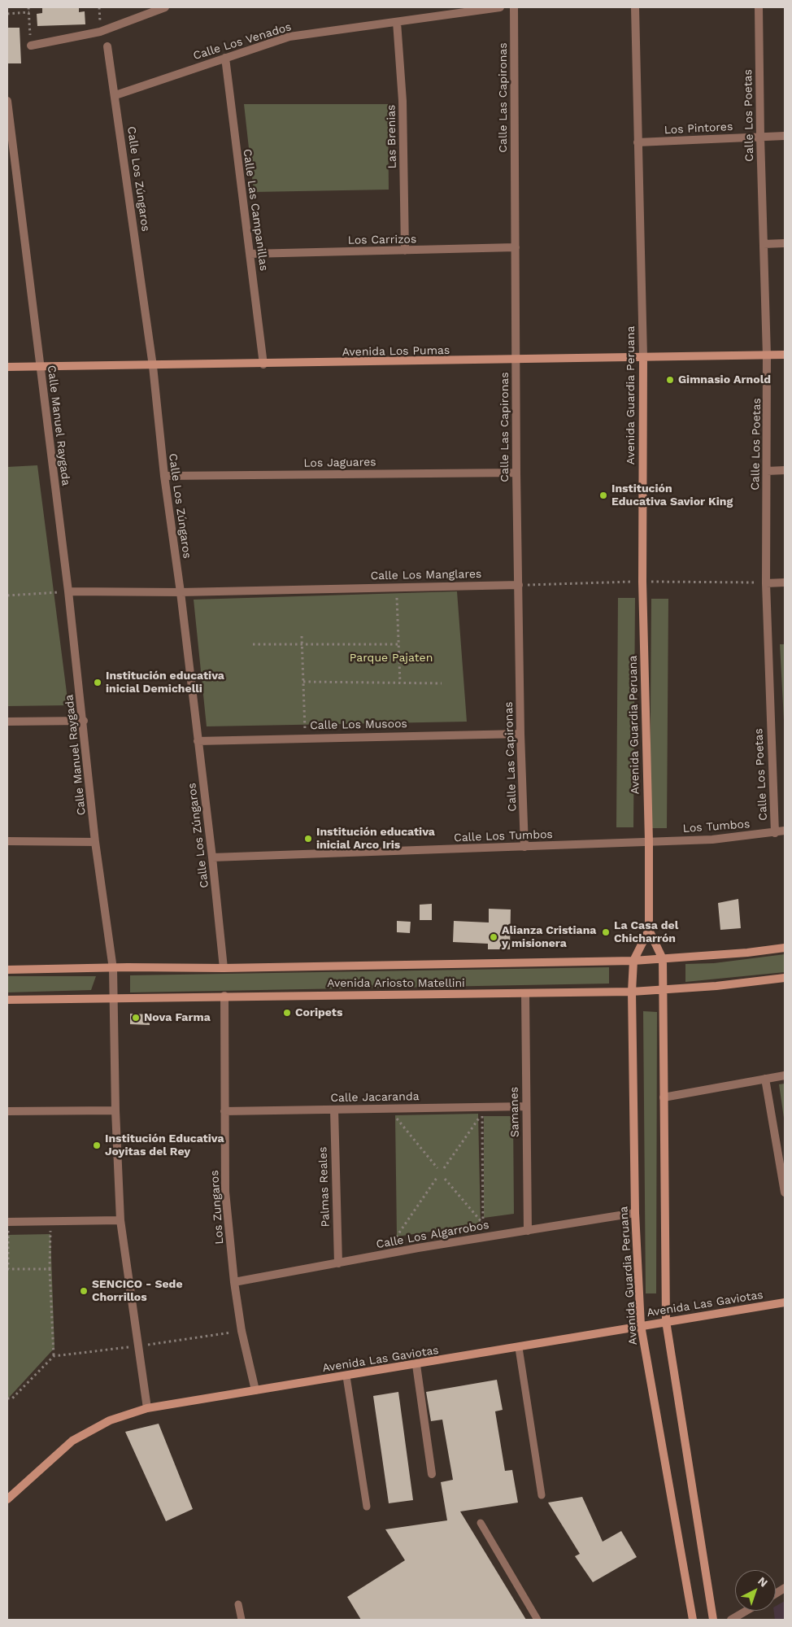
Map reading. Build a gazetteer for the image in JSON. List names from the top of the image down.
{
  "streets": {
    "street": [
      "Calle Los Venados",
      "Calle Las Capironas",
      "Calle Los Poetas",
      "Los Pintores",
      "Las Brenias",
      "Calle Los Zúngaros",
      "Calle Las Campanillas",
      "Los Carrizos",
      "Avenida Los Pumas",
      "Avenida Guardia Peruana",
      "Calle Manuel Raygada",
      "Los Jaguares",
      "Calle Los Manglares",
      "Calle Los Musoos",
      "Los Tumbos",
      "Calle Los Tumbos",
      "Avenida Ariosto Matellini",
      "Calle Jacaranda",
      "Samanes",
      "Palmas Reales",
      "Los Zungaros",
      "Calle Los Algarrobos",
      "Avenida Las Gaviotas"
    ]
  },
  "crossings": [
    ["Calle Los Venados", "Las Brenias"],
    ["Calle Los Venados", "Calle Los Zúngaros"],
    ["Calle Los Venados", "Calle Las Campanillas"],
    ["Calle Las Capironas", "Los Carrizos"],
    ["Calle Las Capironas", "Avenida Los Pumas"],
    ["Calle Las Capironas", "Los Jaguares"],
    ["Calle Las Capironas", "Calle Los Manglares"],
    ["Calle Las Capironas", "Calle Los Musoos"],
    ["Calle Las Capironas", "Calle Los Tumbos"],
    ["Calle Los Poetas", "Los Pintores"],
    ["Calle Los Poetas", "Avenida Los Pumas"],
    ["Calle Los Poetas", "Los Tumbos"],
    ["Los Pintores", "Avenida Guardia Peruana"],
    ["Las Brenias", "Los Carrizos"],
    ["Calle Los Zúngaros", "Avenida Los Pumas"],
    ["Calle Los Zúngaros", "Los Jaguares"],
    ["Calle Los Zúngaros", "Calle Los Manglares"],
    ["Calle Los Zúngaros", "Calle Los Musoos"],
    ["Calle Los Zúngaros", "Calle Los Tumbos"],
    ["Calle Los Zúngaros", "Avenida Ariosto Matellini"],
    ["Calle Las Campanillas", "Los Carrizos"],
    ["Calle Las Campanillas", "Avenida Los Pumas"],
    ["Avenida Los Pumas", "Avenida Guardia Peruana"],
    ["Avenida Los Pumas", "Calle Manuel Raygada"],
    ["Avenida Guardia Peruana", "Los Tumbos"],
    ["Avenida Guardia Peruana", "Calle Los Tumbos"],
    ["Avenida Guardia Peruana", "Avenida Ariosto Matellini"],
    ["Avenida Guardia Peruana", "Calle Los Algarrobos"],
    ["Avenida Guardia Peruana", "Avenida Las Gaviotas"],
    ["Calle Manuel Raygada", "Calle Los Manglares"],
    ["Calle Manuel Raygada", "Avenida Ariosto Matellini"],
    ["Calle Manuel Raygada", "Avenida Las Gaviotas"],
    ["Los Tumbos", "Calle Los Tumbos"],
    ["Avenida Ariosto Matellini", "Samanes"],
    ["Avenida Ariosto Matellini", "Los Zungaros"],
    ["Calle Jacaranda", "Samanes"],
    ["Calle Jacaranda", "Palmas Reales"],
    ["Calle Jacaranda", "Los Zungaros"],
    ["Samanes", "Calle Los Algarrobos"],
    ["Palmas Reales", "Calle Los Algarrobos"],
    ["Los Zungaros", "Calle Los Algarrobos"],
    ["Los Zungaros", "Avenida Las Gaviotas"]
  ],
  "parks": ["Parque Pajaten"],
  "places": [
    "Gimnasio Arnold",
    "Institución Educativa Savior King",
    "Institución educativa inicial Demichelli",
    "Institución educativa inicial Arco Iris",
    "La Casa del Chicharrón",
    "Alianza Cristiana y misionera",
    "Coripets",
    "Nova Farma",
    "Institución Educativa Joyitas del Rey",
    "SENCICO - Sede Chorrillos"
  ],
  "north": "top right"
}
